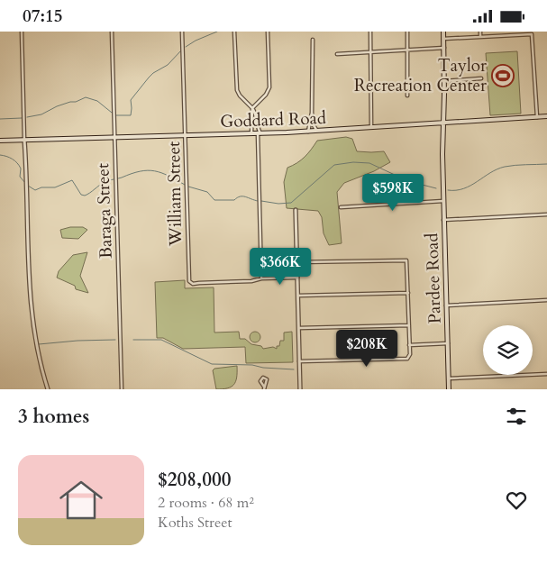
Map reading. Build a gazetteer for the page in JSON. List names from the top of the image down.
{
  "streets": {
    "main road": ["Goddard Road", "Pardee Road"],
    "street": ["William Street", "Baraga Street"]
  },
  "crossings": [
    ["Goddard Road", "William Street"],
    ["Goddard Road", "Baraga Street"],
    ["Goddard Road", "Pardee Road"]
  ],
  "places": {
    "sports": ["Taylor Recreation Center"]
  },
  "page": {
    "status": "07:15",
    "price": ["$598K", "$366K", "$208K"],
    "heading": "3 homes",
    "list": [
      {
        "name": "$208,000",
        "note": "2 rooms · 68 m² · Koths Street"
      }
    ]
  }
}
